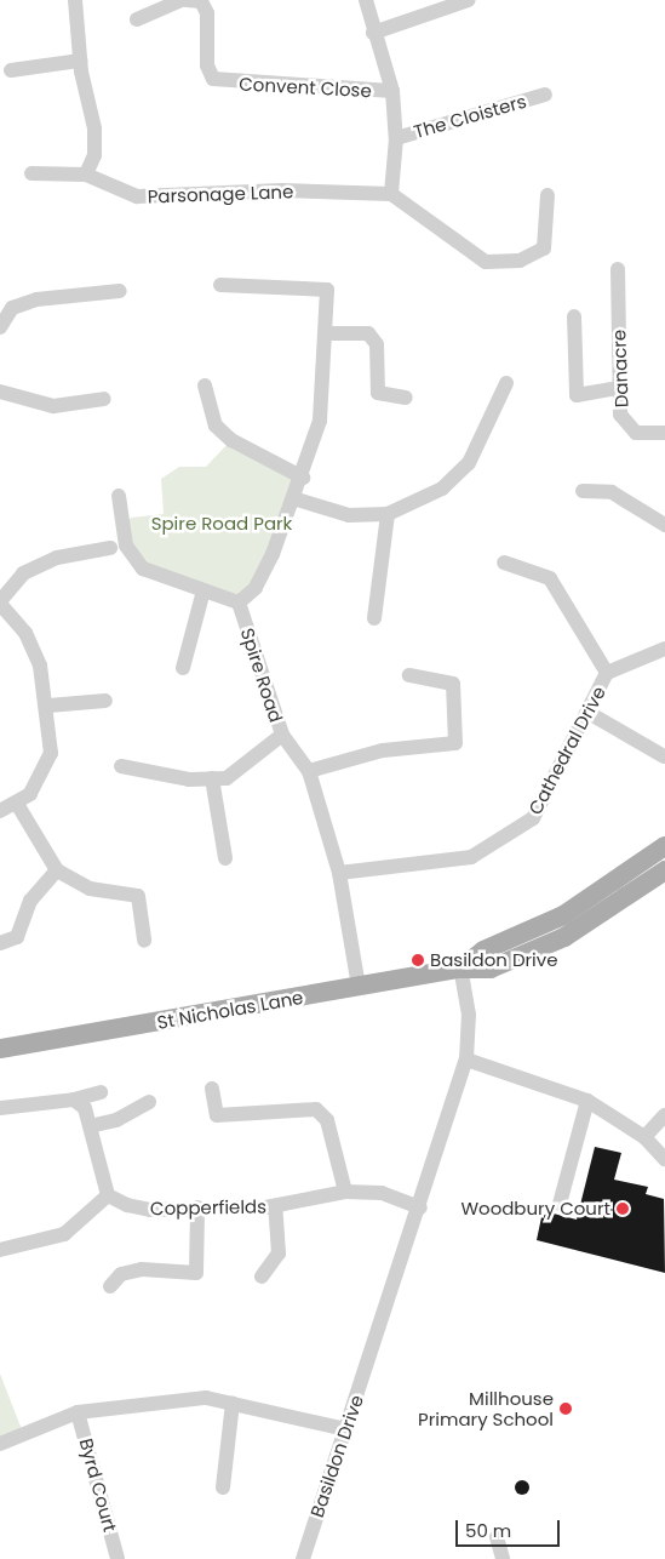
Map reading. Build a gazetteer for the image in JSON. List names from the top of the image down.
{
  "streets": {
    "main road": ["St Nicholas Lane"],
    "street": [
      "Convent Close",
      "The Cloisters",
      "Parsonage Lane",
      "Danacre",
      "Spire Road",
      "Cathedral Drive",
      "Copperfields",
      "Basildon Drive",
      "Byrd Court"
    ]
  },
  "crossings": [
    ["Spire Road", "Cathedral Drive"],
    ["Spire Road", "St Nicholas Lane"],
    ["St Nicholas Lane", "Basildon Drive"],
    ["Copperfields", "Basildon Drive"]
  ],
  "parks": ["Spire Road Park"],
  "places": ["Basildon Drive", "Woodbury Court", "Millhouse Primary School"],
  "scale_bar": "50 m"
}
